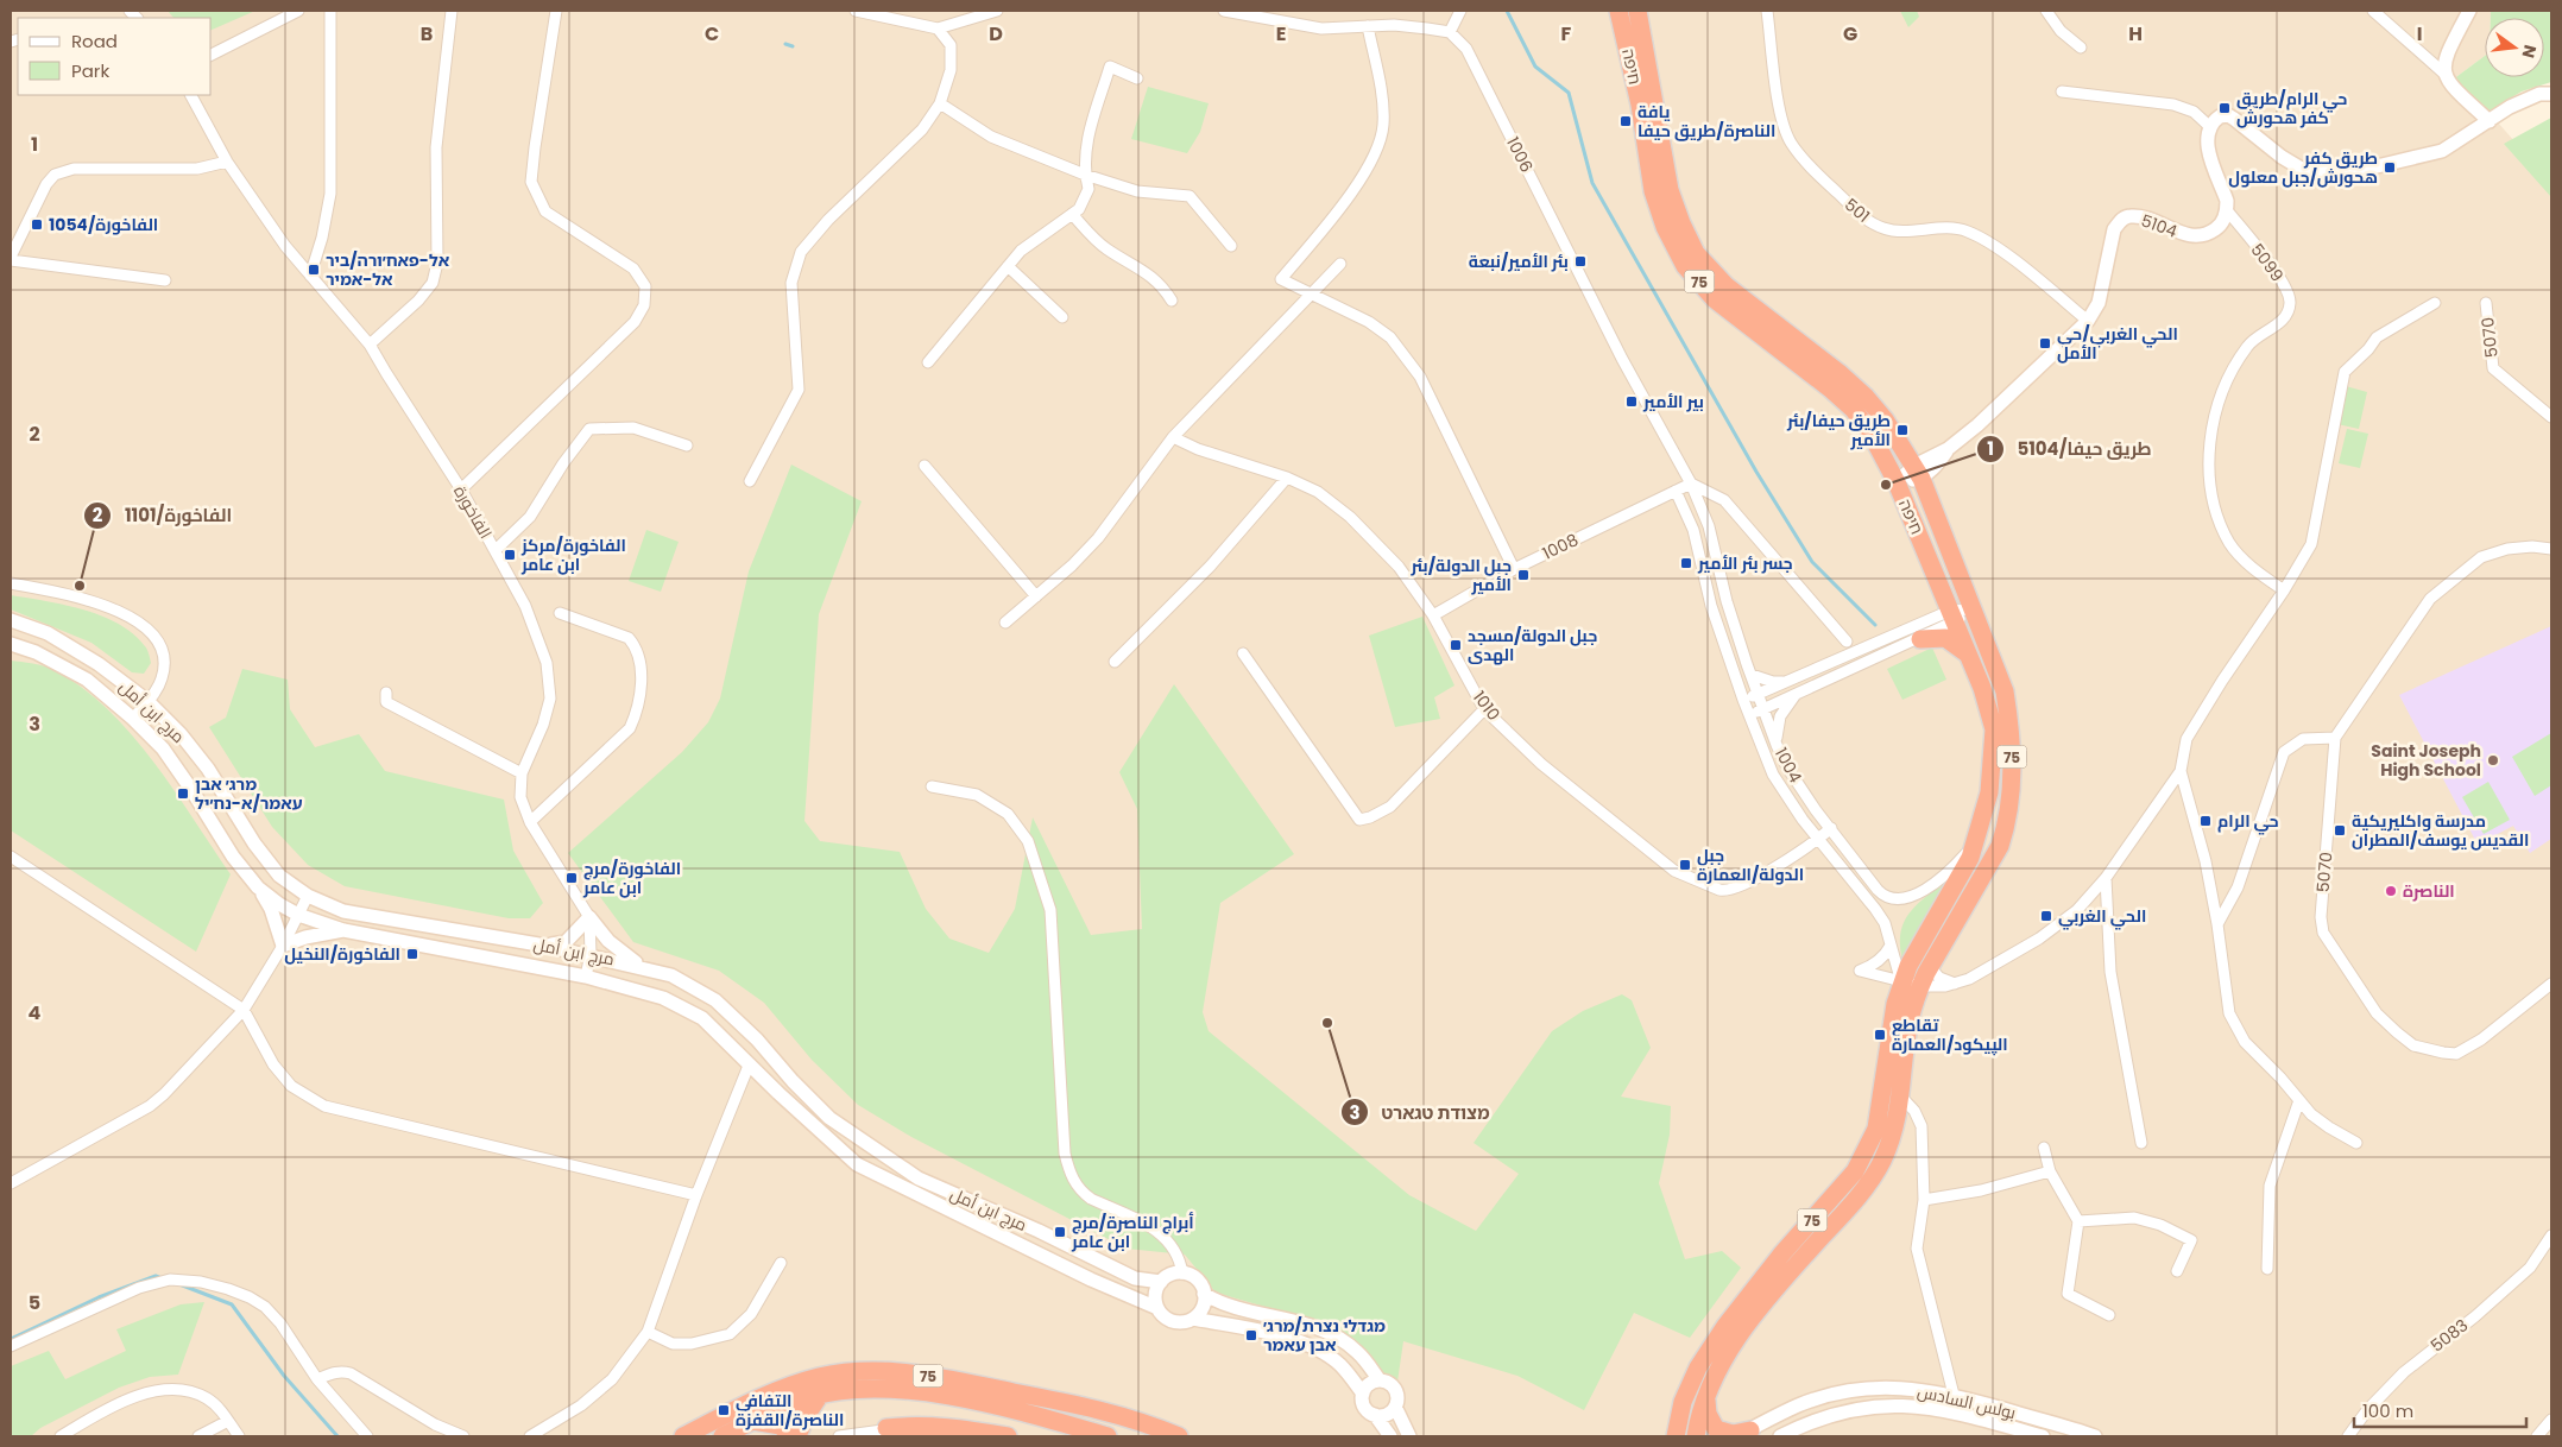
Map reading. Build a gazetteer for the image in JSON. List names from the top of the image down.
{
  "streets": {
    "highway": ["חיפה", "75"],
    "street": [
      "1006",
      "501",
      "5104",
      "5099",
      "5070",
      "الفاخورة",
      "1008",
      "1010",
      "مرج ابن أمل",
      "1004",
      "5083",
      "بولس السادس"
    ]
  },
  "crossings": [
    ["חיפה", "5104"],
    ["חיפה", "75"],
    ["חיפה", "1004"],
    ["1006", "1008"],
    ["1006", "1004"],
    ["501", "5104"],
    ["5104", "5099"],
    ["75", "1004"],
    ["1008", "1010"],
    ["1008", "1004"],
    ["1010", "1004"]
  ],
  "places": {
    "transit": [
      "حي الرام/طريق كفر هحورش",
      "يافة الناصرة/طريق حيفا",
      "طريق كفر هحورش/جبل معلول",
      "الفاخورة/1054",
      "بئر الأمير/نبعة",
      "אל-פאח׳ורה/ביר אל-אמיר",
      "الحي الغربي/حي الأمل",
      "بير الأمير",
      "طريق حيفا/بئر الأمير",
      "الفاخورة/مركز ابن عامر",
      "جسر بئر الأمير",
      "جبل الدولة/بئر الأمير",
      "جبل الدولة/مسجد الهدى",
      "מרג׳ אבן עאמר/א-נח׳יל",
      "حي الرام",
      "مدرسة واكليريكية القديس يوسف/المطران",
      "جبل الدولة/العمارة",
      "الفاخورة/مرج ابن عامر",
      "الحي الغربي",
      "الفاخورة/النخيل",
      "تقاطع الپيكود/العمارة",
      "أبراج الناصرة/مرج ابن عامر",
      "מגדלי נצרת/מרג׳ אבן עאמר",
      "التفافي الناصرة/القفزة"
    ],
    "other": [
      "طريق حيفا/5104",
      "الفاخورة/1101",
      "Saint Joseph High School",
      "الناصرة",
      "מצודת טגארט"
    ]
  },
  "legend": ["Road", "Park"],
  "scale_bar": "100 m",
  "north": "right",
  "grid": {
    "columns": [
      "B",
      "C",
      "D",
      "E",
      "F",
      "G",
      "H",
      "I"
    ],
    "rows": [
      "1",
      "2",
      "3",
      "4",
      "5"
    ]
  }
}
